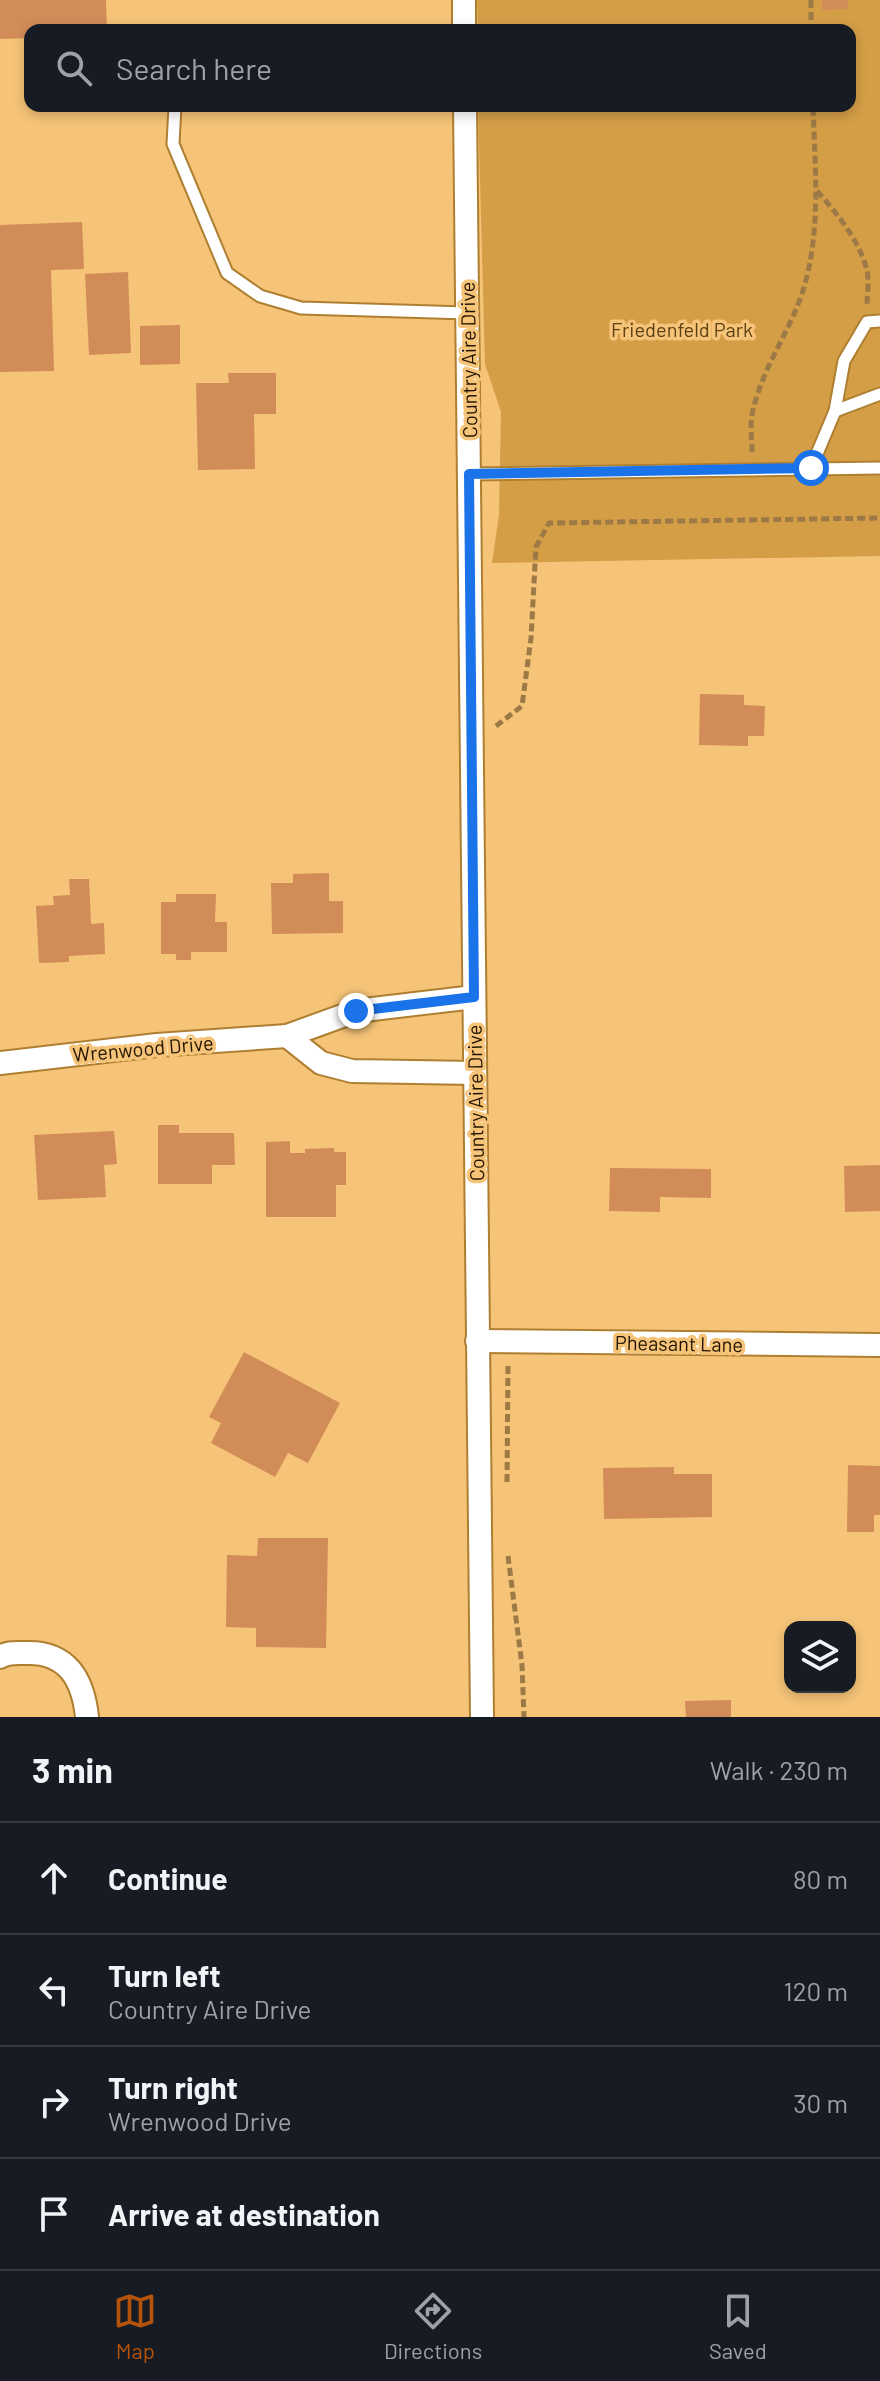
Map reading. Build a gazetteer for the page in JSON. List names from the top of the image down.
{
  "streets": {
    "street": ["Country Aire Drive", "Wrenwood Drive", "Pheasant Lane"]
  },
  "crossings": [
    ["Country Aire Drive", "Wrenwood Drive"],
    ["Country Aire Drive", "Pheasant Lane"]
  ],
  "parks": ["Friedenfeld Park"],
  "page": {
    "search": "Search here",
    "heading": ["3 min", "Walk · 230 m"],
    "list": [
      ["Continue", "80 m"],
      ["Turn left", "Country Aire Drive", "120 m"],
      ["Turn right", "Wrenwood Drive", "30 m"],
      "Arrive at destination"
    ],
    "nav": ["Map", "Directions", "Saved"]
  }
}
